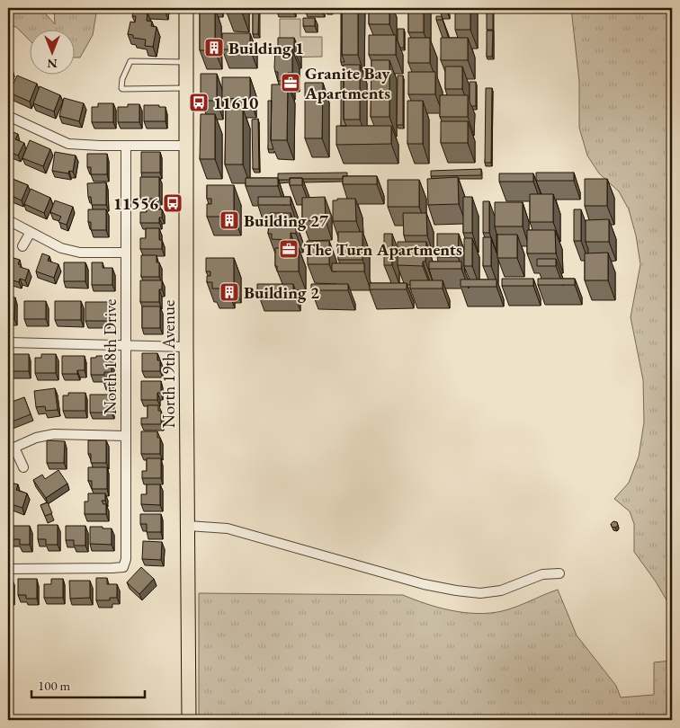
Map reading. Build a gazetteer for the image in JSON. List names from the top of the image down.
{
  "streets": {
    "main road": ["North 19th Avenue"],
    "street": ["North 18th Drive"]
  },
  "places": {
    "building": ["Building 1", "Building 27", "Building 2"],
    "office": ["Granite Bay Apartments", "The Turn Apartments"],
    "bus stop": ["11610", "11556"]
  },
  "scale_bar": "100 m",
  "north": "bottom"
}
